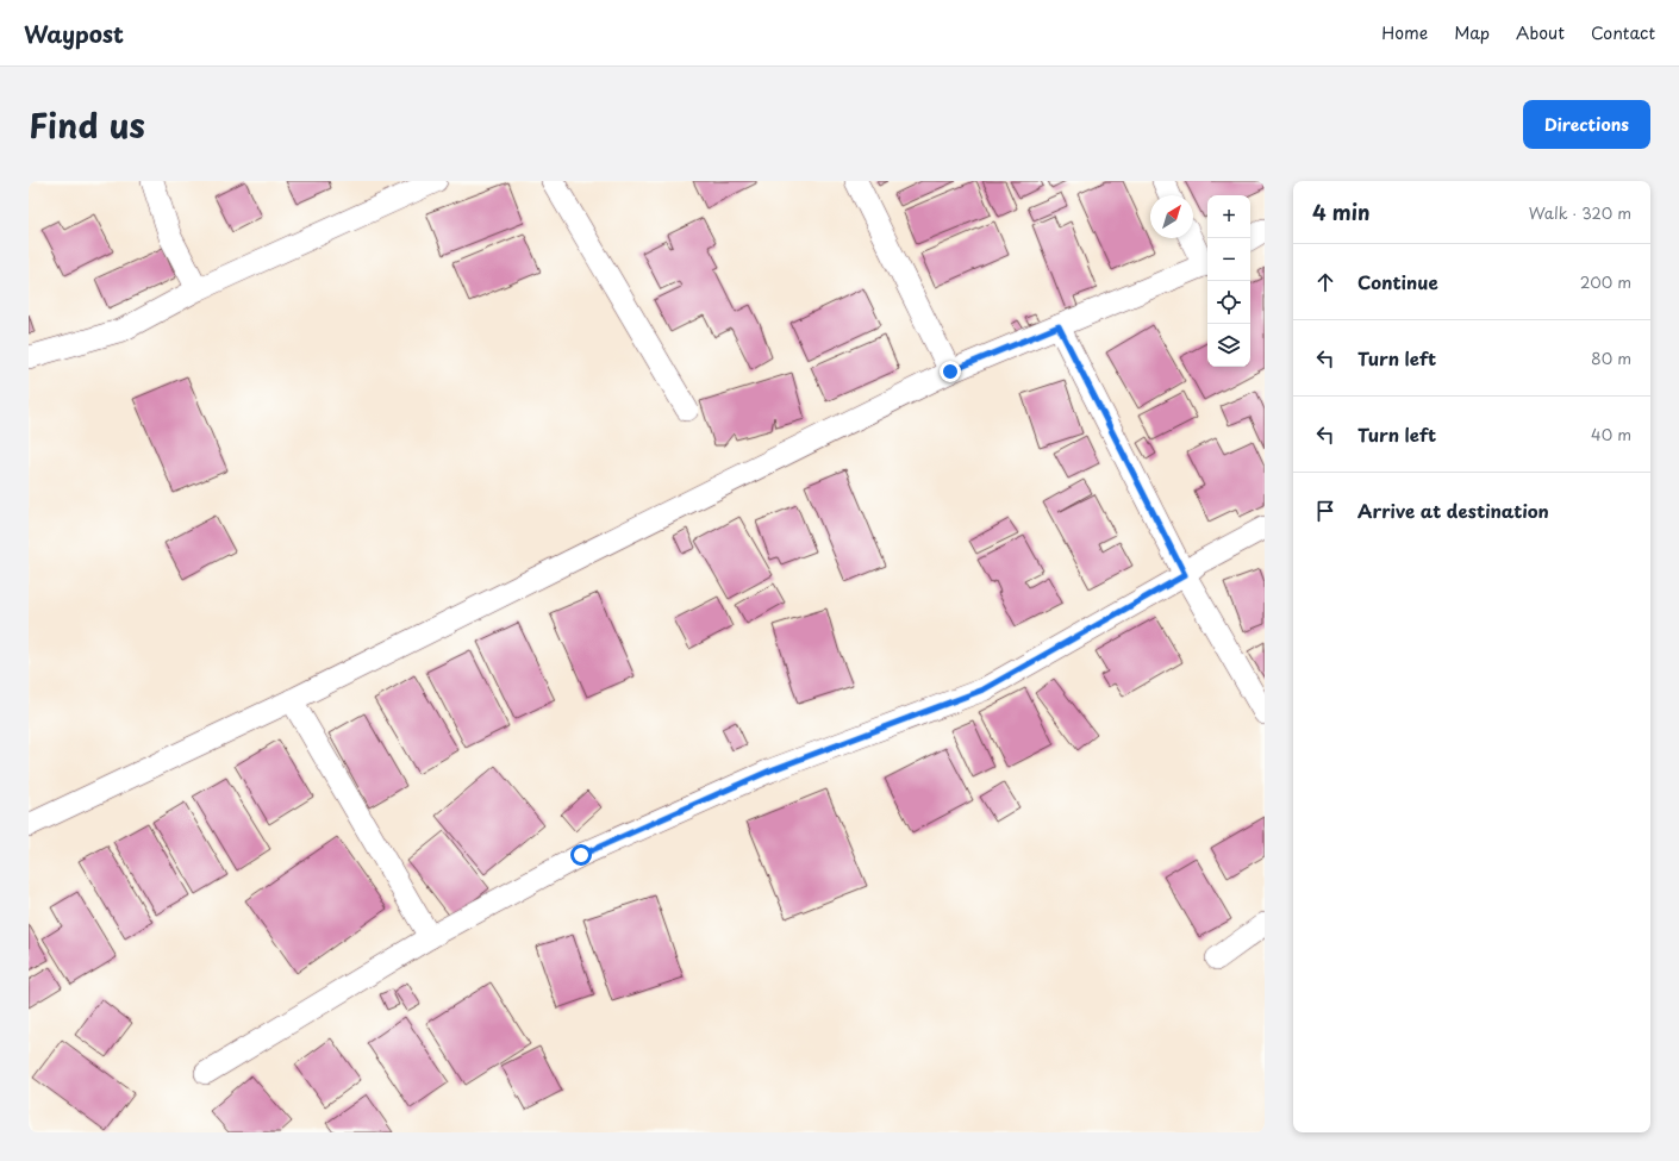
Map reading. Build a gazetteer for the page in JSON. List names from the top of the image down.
{
  "north": "top right",
  "page": {
    "header": "Waypost",
    "nav": [
      "Home",
      "Map",
      "About",
      "Contact"
    ],
    "title": "Find us",
    "buttons": "Directions",
    "heading": ["4 min", "Walk · 320 m"],
    "map_buttons": ["+", "−"],
    "list": [
      ["Continue", "200 m"],
      ["Turn left", "80 m"],
      ["Turn left", "40 m"],
      "Arrive at destination"
    ]
  }
}
